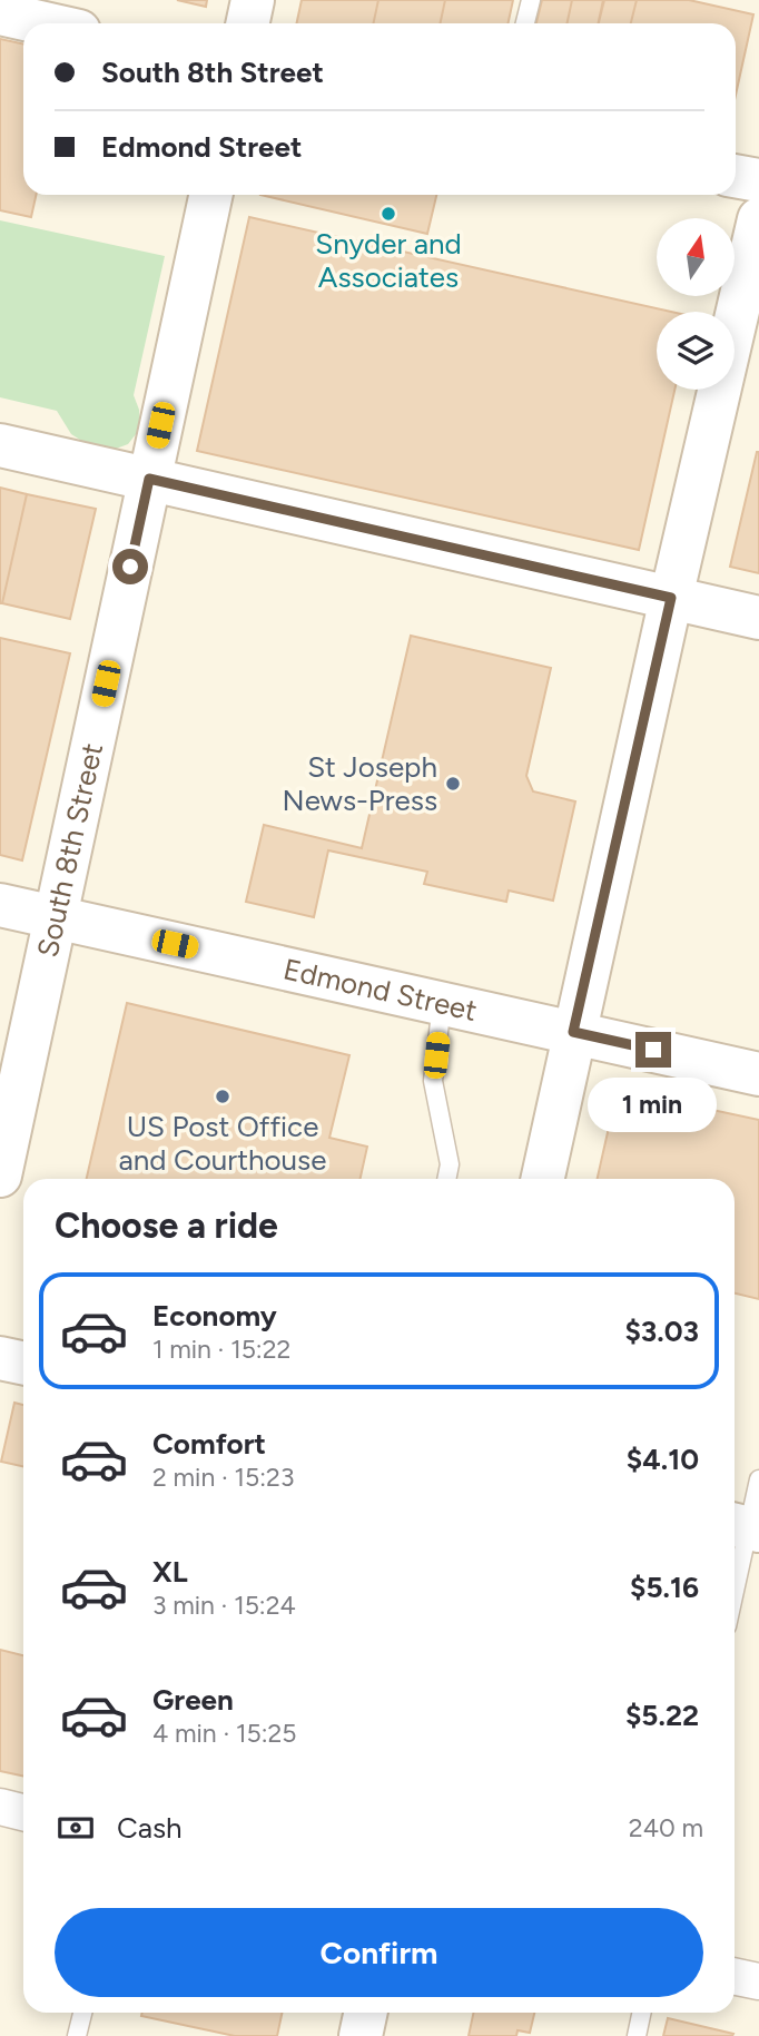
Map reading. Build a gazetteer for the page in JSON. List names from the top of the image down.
{
  "streets": {
    "main road": ["South 8th Street", "Edmond Street"]
  },
  "crossings": [
    ["South 8th Street", "Edmond Street"]
  ],
  "places": ["Snyder and Associates", "St Joseph News-Press", "US Post Office and Courthouse"],
  "north": "top",
  "page": {
    "banner": ["South 8th Street", "Edmond Street"],
    "bubble": "1 min",
    "heading": "Choose a ride",
    "list": [
      {
        "name": "Economy",
        "note": "1 min · 15:22",
        "value": "$3.03"
      },
      {
        "name": "Comfort",
        "note": "2 min · 15:23",
        "value": "$4.10"
      },
      {
        "name": "XL",
        "note": "3 min · 15:24",
        "value": "$5.16"
      },
      {
        "name": "Green",
        "note": "4 min · 15:25",
        "value": "$5.22"
      }
    ],
    "pay": ["Cash", "240 m"],
    "buttons": "Confirm"
  }
}
